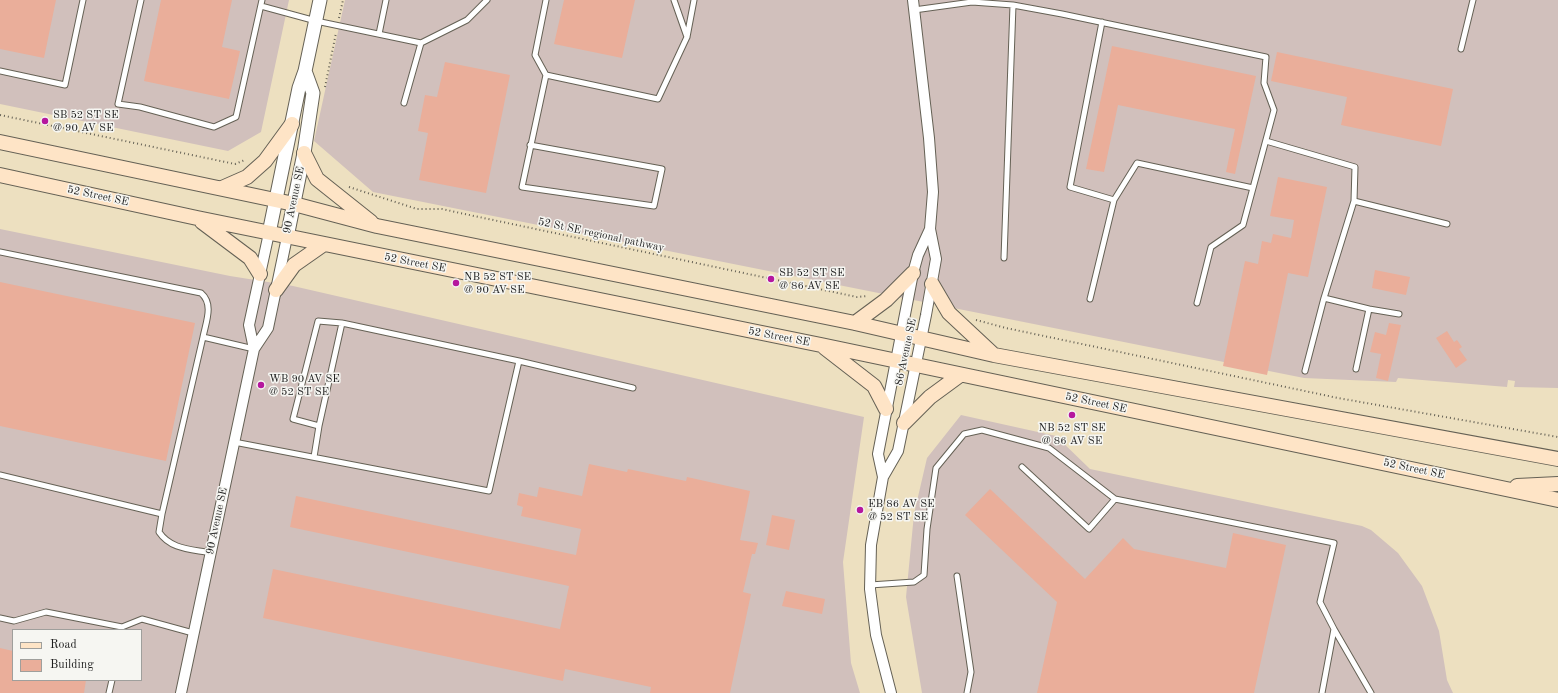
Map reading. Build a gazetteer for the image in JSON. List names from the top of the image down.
{
  "streets": {
    "main road": ["52 Street SE"],
    "street": ["90 Avenue SE", "86 Avenue SE"],
    "path": ["52 St SE regional pathway"]
  },
  "crossings": [
    ["52 Street SE", "90 Avenue SE"],
    ["52 Street SE", "86 Avenue SE"]
  ],
  "places": [
    "SB 52 ST SE @ 90 AV SE",
    "SB 52 ST SE @ 86 AV SE",
    "NB 52 ST SE @ 90 AV SE",
    "WB 90 AV SE @ 52 ST SE",
    "NB 52 ST SE @ 86 AV SE",
    "EB 86 AV SE @ 52 ST SE"
  ],
  "legend": ["Road", "Building"]
}
